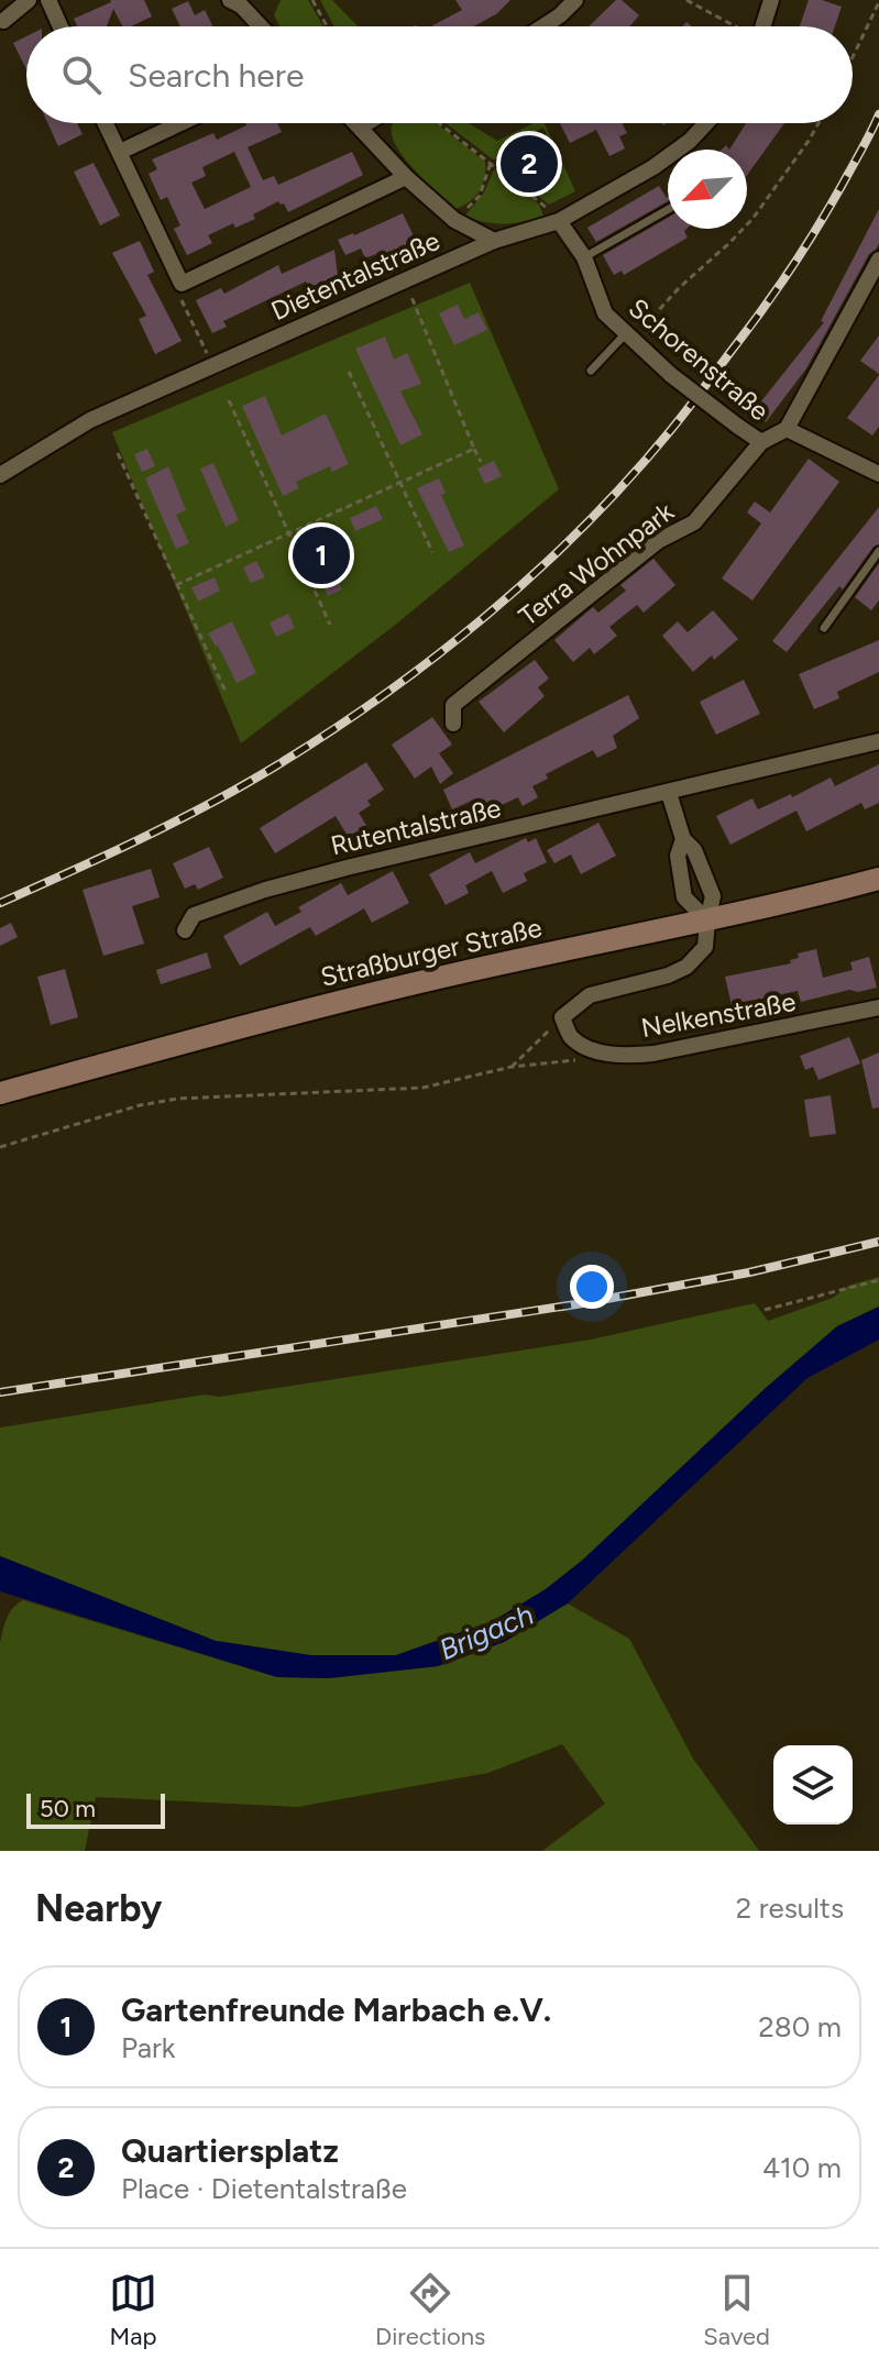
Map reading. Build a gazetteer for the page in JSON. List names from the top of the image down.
{
  "streets": {
    "main road": ["Straßburger Straße"],
    "street": [
      "Dietentalstraße",
      "Schorenstraße",
      "Terra Wohnpark",
      "Rutentalstraße",
      "Nelkenstraße"
    ]
  },
  "crossings": [
    ["Dietentalstraße", "Schorenstraße"],
    ["Schorenstraße", "Terra Wohnpark"],
    ["Straßburger Straße", "Nelkenstraße"]
  ],
  "water": ["Brigach"],
  "scale_bar": "50 m",
  "north": "bottom left",
  "page": {
    "search": "Search here",
    "pins": ["2", "1"],
    "scale": "50 m",
    "heading": ["Nearby", "2 results"],
    "list": [
      {
        "mark": "1",
        "name": "Gartenfreunde Marbach e.V.",
        "note": "Park",
        "value": "280 m"
      },
      {
        "mark": "2",
        "name": "Quartiersplatz",
        "note": "Place · Dietentalstraße",
        "value": "410 m"
      }
    ],
    "nav": ["Map", "Directions", "Saved"]
  }
}
